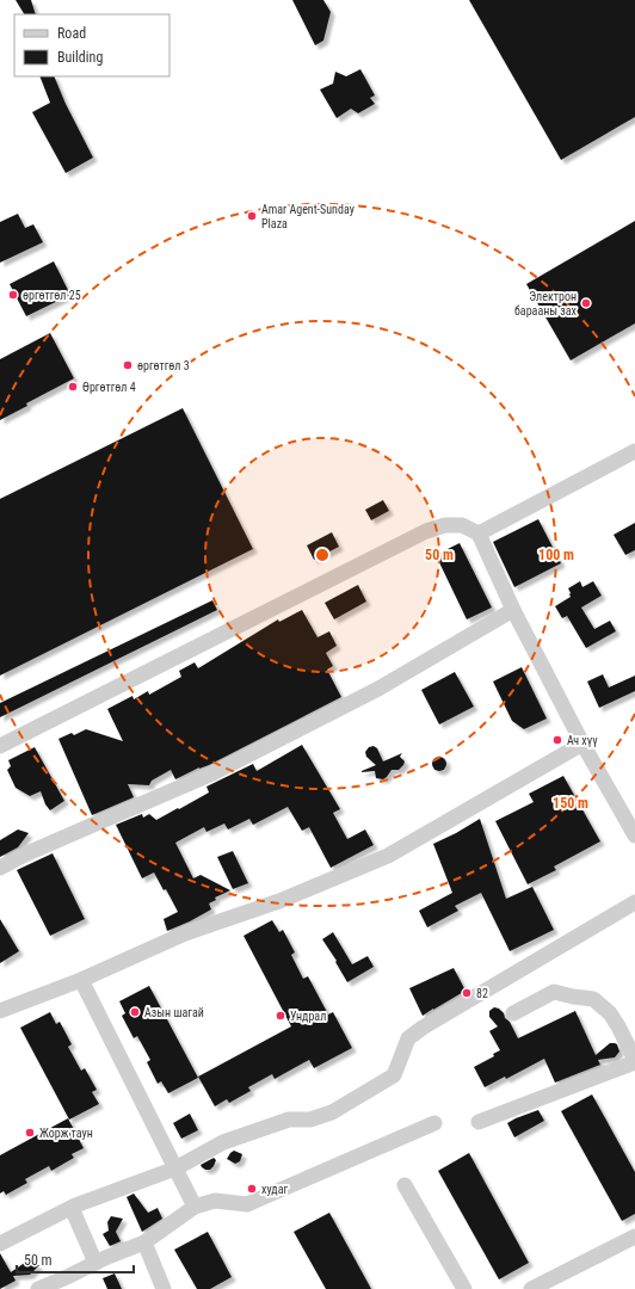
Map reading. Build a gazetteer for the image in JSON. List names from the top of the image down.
{
  "places": [
    "Amar Agent-Sunday Plaza",
    "өргөтгөл 25",
    "Электрон барааны зах",
    "өргөтгөл 3",
    "Өргөтгөл 4",
    "Ач хүү",
    "82",
    "Азын шагай",
    "Ундрал",
    "Жорж таун",
    "худаг"
  ],
  "legend": ["Road", "Building"],
  "scale_bar": "50 m",
  "rings": ["50 m", "100 m", "150 m"]
}
